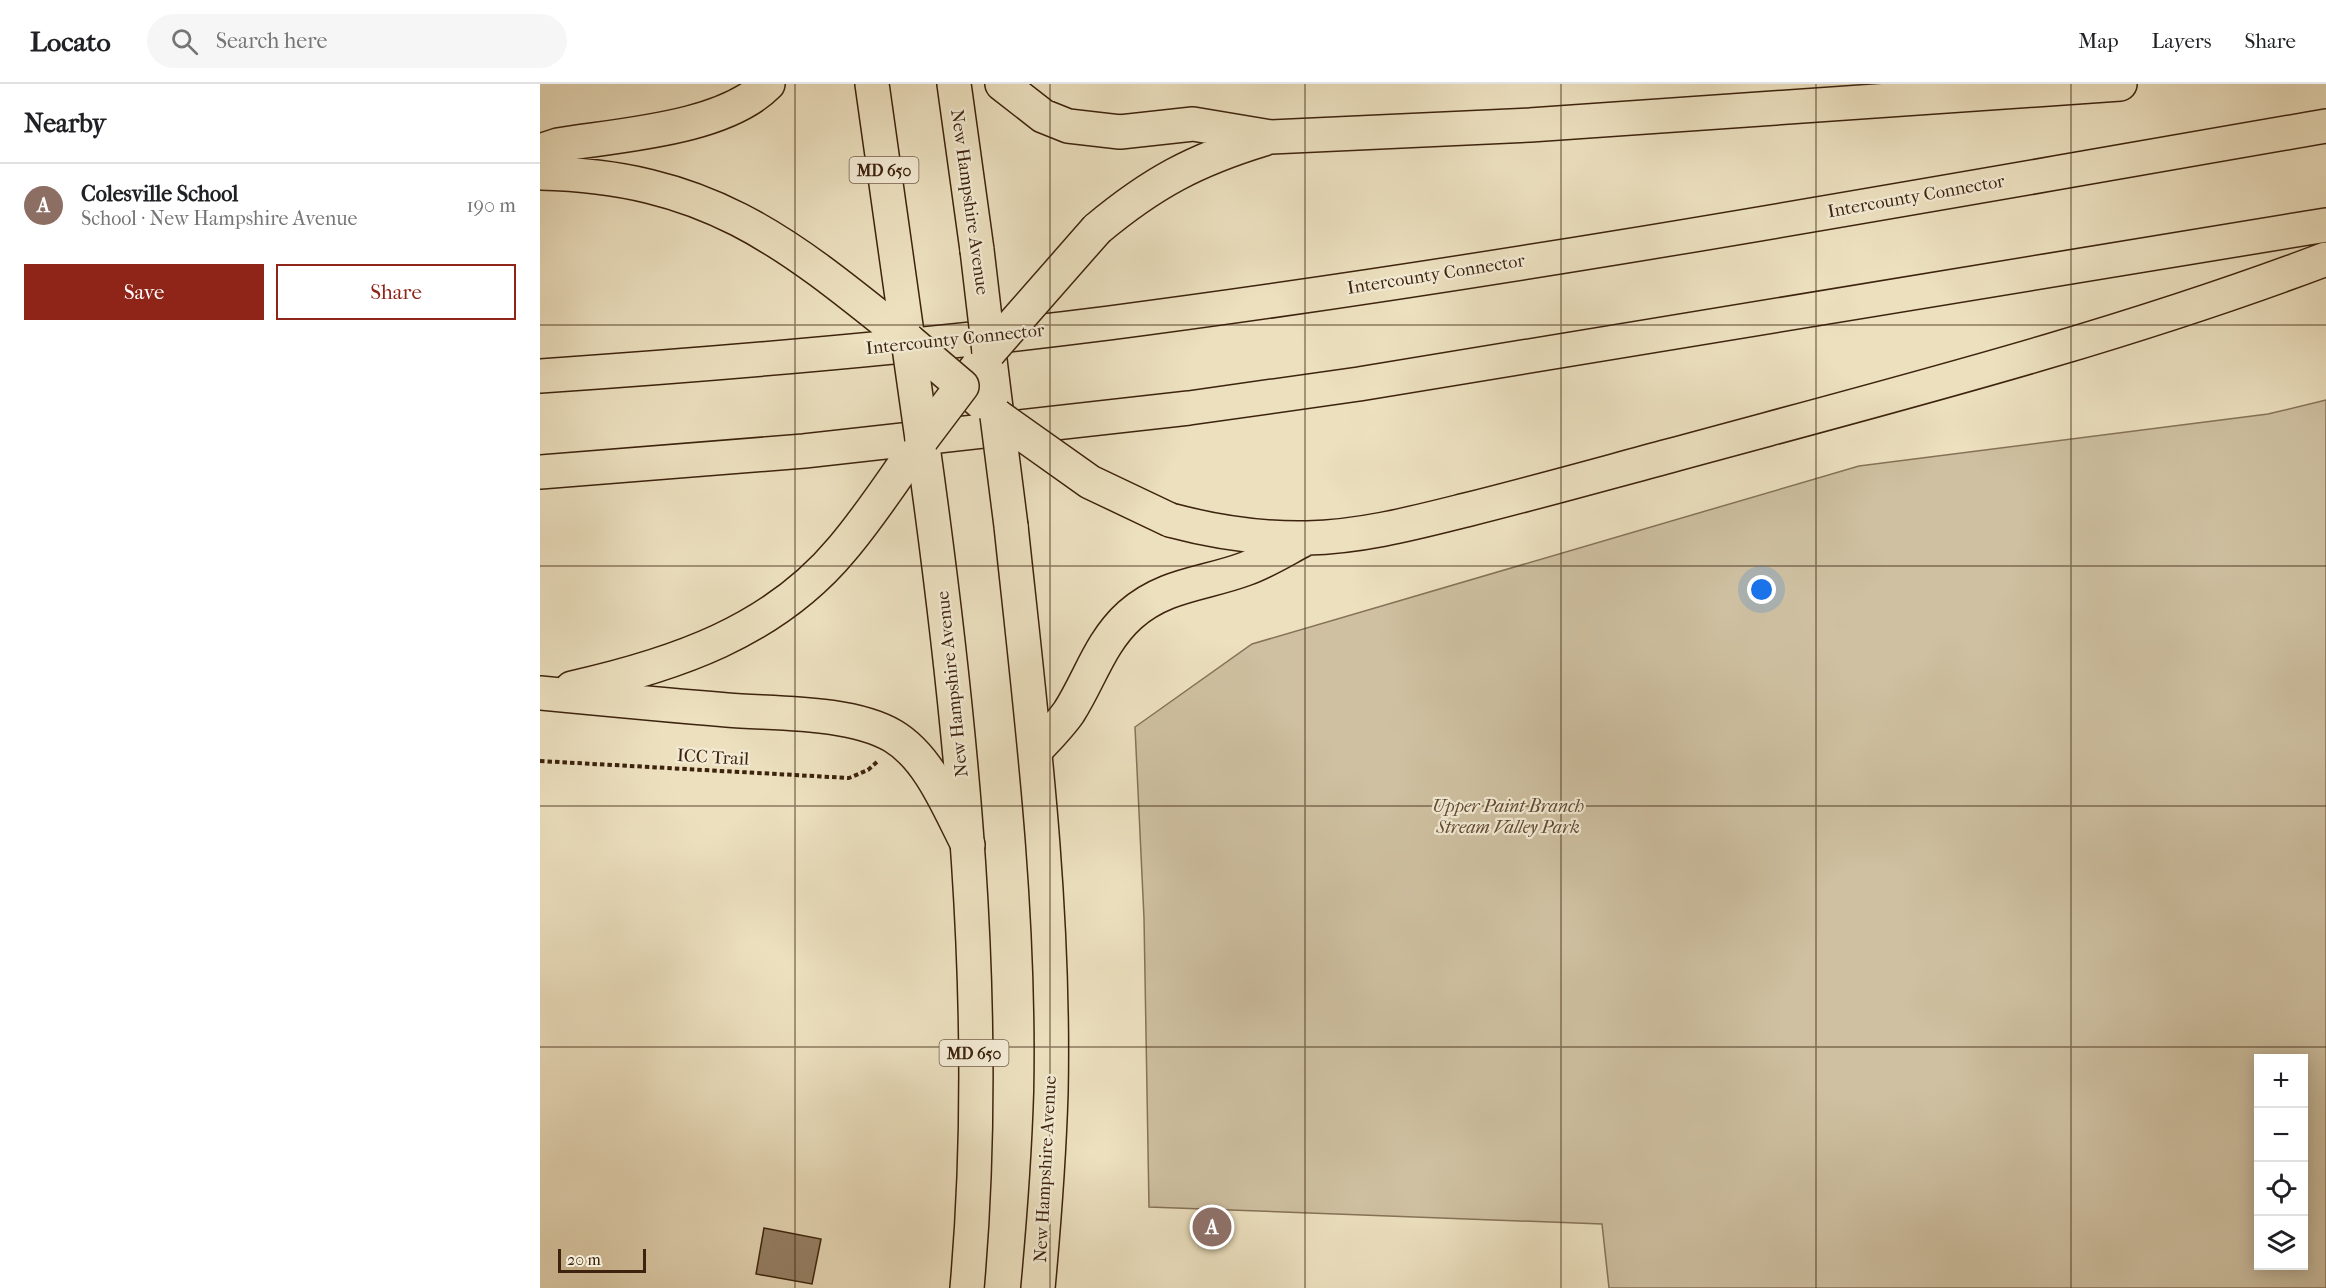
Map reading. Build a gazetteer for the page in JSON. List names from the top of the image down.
{
  "streets": {
    "main road": ["MD 650", "Intercounty Connector", "New Hampshire Avenue"],
    "path": ["ICC Trail"]
  },
  "parks": ["Upper Paint Branch Stream Valley Park"],
  "scale_bar": "20 m",
  "page": {
    "header": "Locato",
    "search": "Search here",
    "nav": ["Map", "Layers", "Share"],
    "heading": "Nearby",
    "list": [
      {
        "mark": "A",
        "name": "Colesville School",
        "note": "School · New Hampshire Avenue",
        "value": "190 m"
      }
    ],
    "buttons": ["Save", "Share"],
    "map_buttons": ["+", "−"],
    "pins": "A",
    "scale": "20 m"
  }
}
